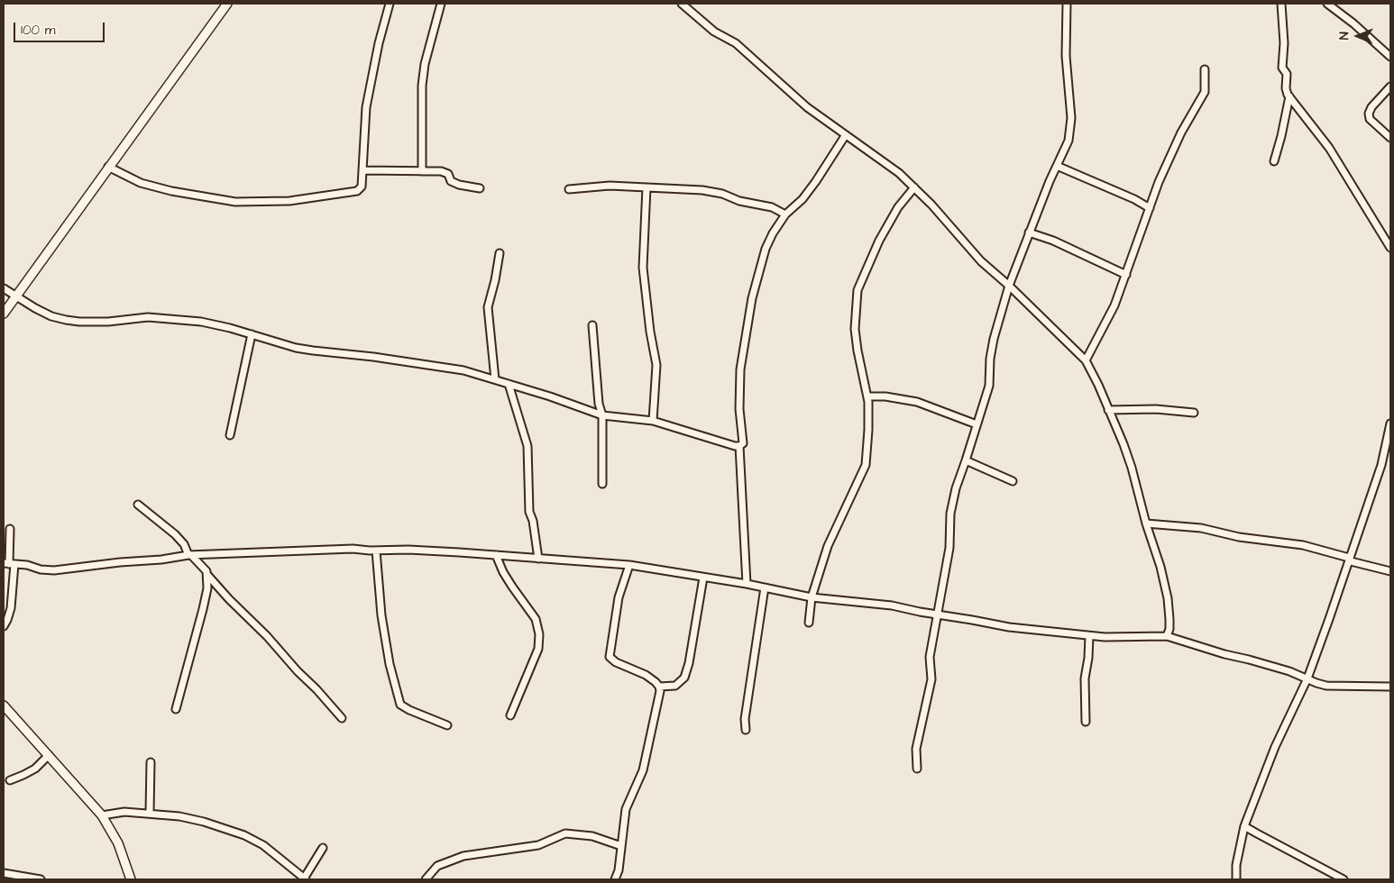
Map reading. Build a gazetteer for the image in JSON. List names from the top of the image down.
{
  "scale_bar": "100 m",
  "north": "left"
}
